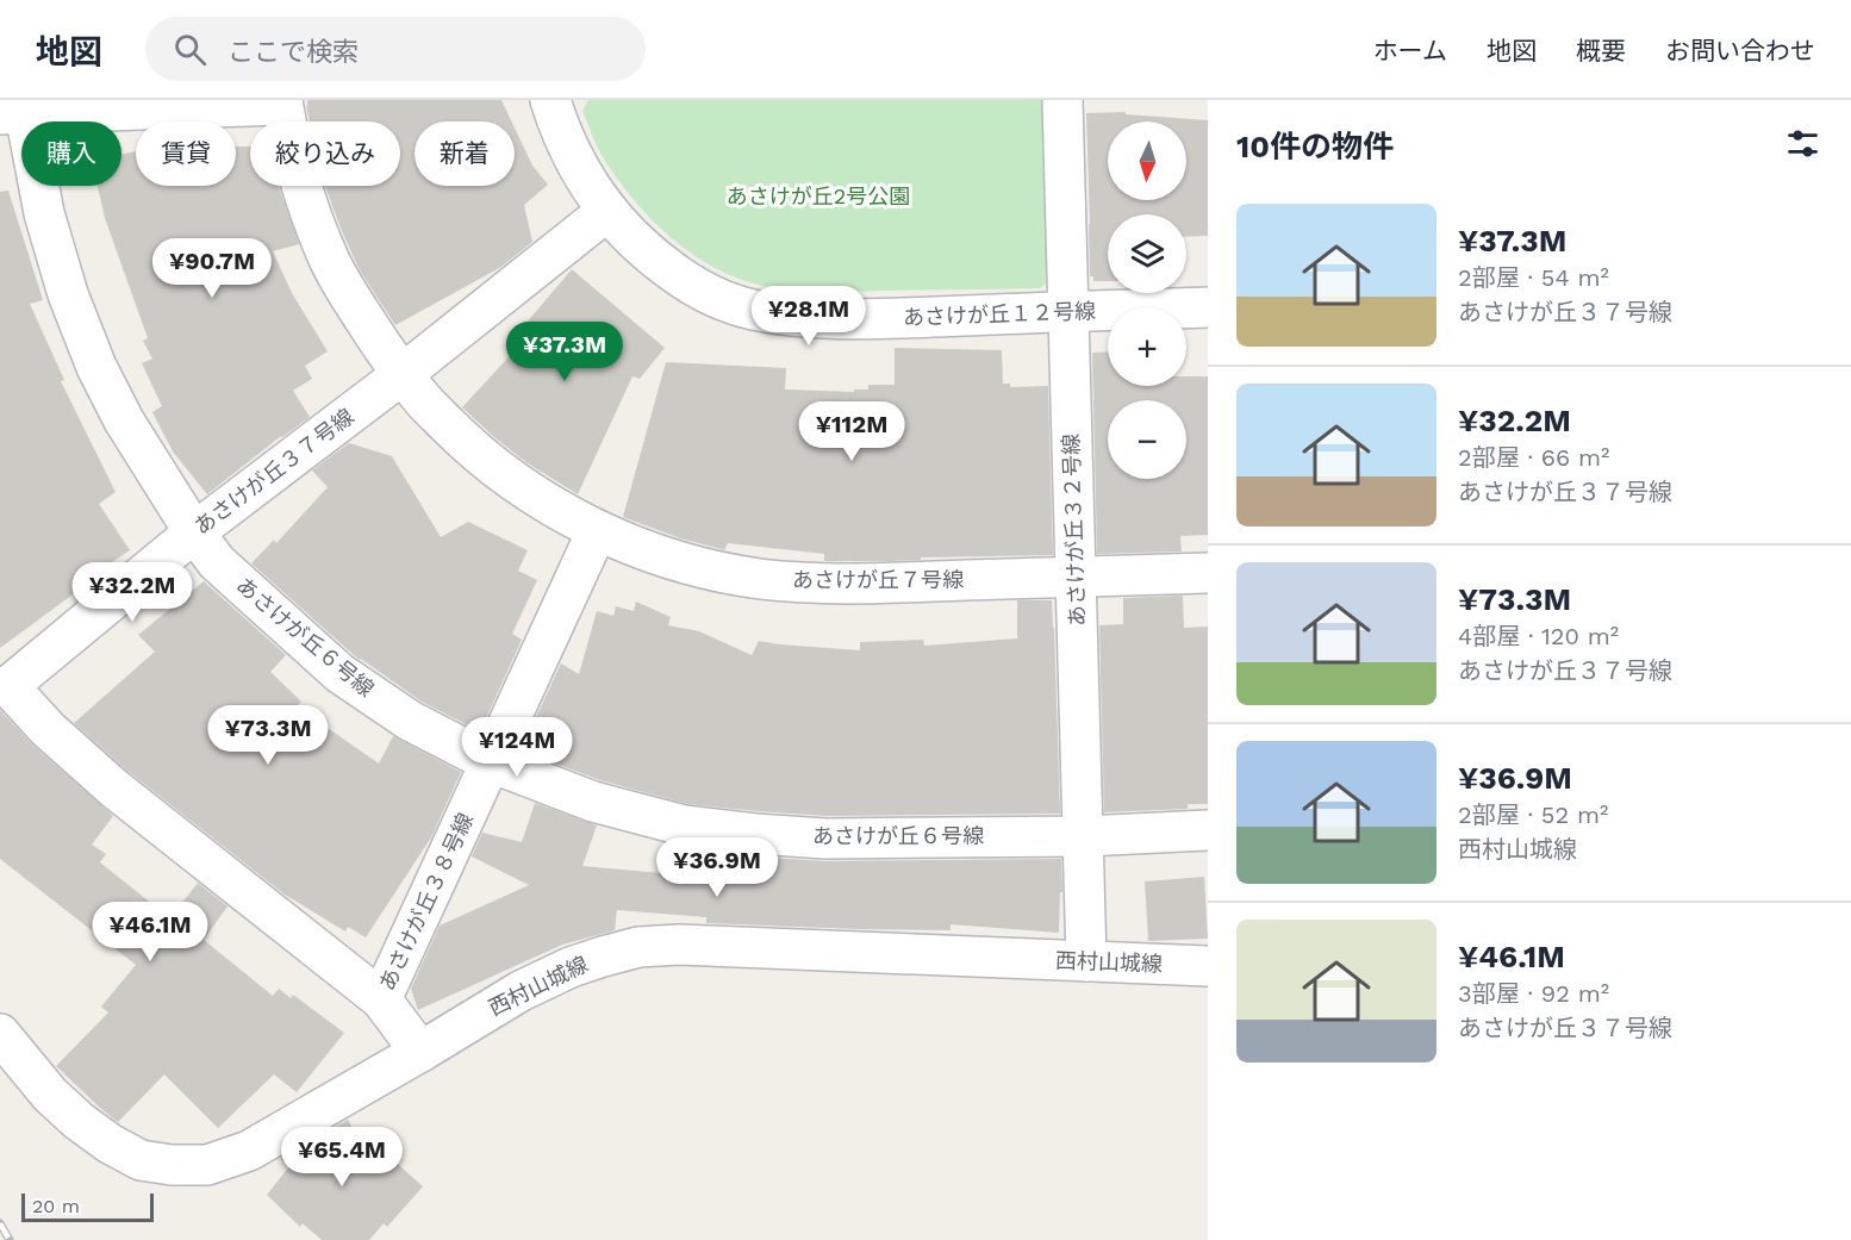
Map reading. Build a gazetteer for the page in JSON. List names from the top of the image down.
{
  "streets": {
    "street": [
      "あさけが丘１２号線",
      "あさけが丘３７号線",
      "あさけが丘３２号線",
      "あさけが丘７号線",
      "あさけが丘６号線",
      "あさけが丘３８号線",
      "西村山城線"
    ]
  },
  "crossings": [
    ["あさけが丘１２号線", "あさけが丘３７号線"],
    ["あさけが丘１２号線", "あさけが丘３２号線"],
    ["あさけが丘３７号線", "あさけが丘７号線"],
    ["あさけが丘３７号線", "あさけが丘６号線"],
    ["あさけが丘３７号線", "あさけが丘３８号線"],
    ["あさけが丘３７号線", "西村山城線"],
    ["あさけが丘３２号線", "あさけが丘７号線"],
    ["あさけが丘３２号線", "あさけが丘６号線"],
    ["あさけが丘３２号線", "西村山城線"],
    ["あさけが丘７号線", "あさけが丘３８号線"],
    ["あさけが丘６号線", "あさけが丘３８号線"]
  ],
  "parks": ["あさけが丘2号公園"],
  "scale_bar": "20 m",
  "north": "bottom",
  "page": {
    "header": "地図",
    "search": "ここで検索",
    "nav": [
      "ホーム",
      "地図",
      "概要",
      "お問い合わせ"
    ],
    "heading": "10件の物件",
    "map_buttons": ["+", "−"],
    "chip": [
      "購入",
      "賃貸",
      "絞り込み",
      "新着"
    ],
    "list": [
      {
        "name": "¥37.3M",
        "note": "2部屋 · 54 m² · あさけが丘３７号線"
      },
      {
        "name": "¥32.2M",
        "note": "2部屋 · 66 m² · あさけが丘３７号線"
      },
      {
        "name": "¥73.3M",
        "note": "4部屋 · 120 m² · あさけが丘３７号線"
      },
      {
        "name": "¥36.9M",
        "note": "2部屋 · 52 m² · 西村山城線"
      },
      {
        "name": "¥46.1M",
        "note": "3部屋 · 92 m² · あさけが丘３７号線"
      }
    ],
    "price": [
      "¥90.7M",
      "¥28.1M",
      "¥37.3M",
      "¥112M",
      "¥32.2M",
      "¥73.3M",
      "¥124M",
      "¥36.9M",
      "¥46.1M",
      "¥65.4M"
    ],
    "scale": "20 m"
  }
}
